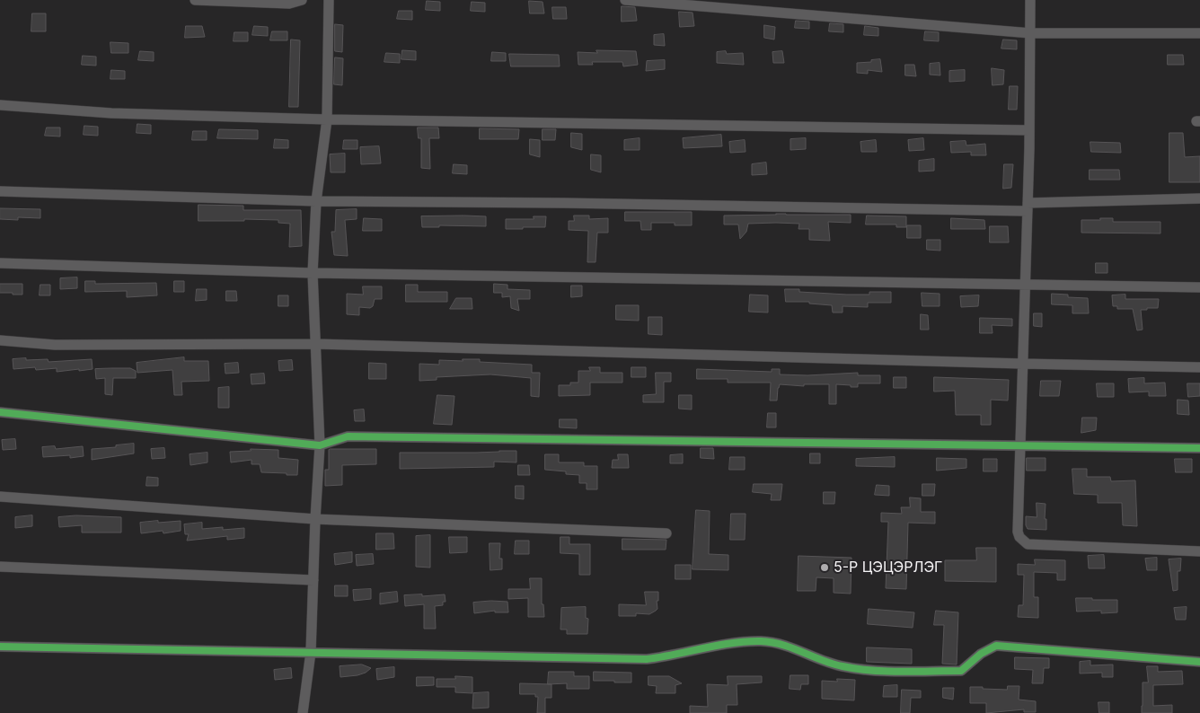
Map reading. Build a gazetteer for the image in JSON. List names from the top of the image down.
{
  "places": ["5-Р ЦЭЦЭРЛЭГ"]
}
